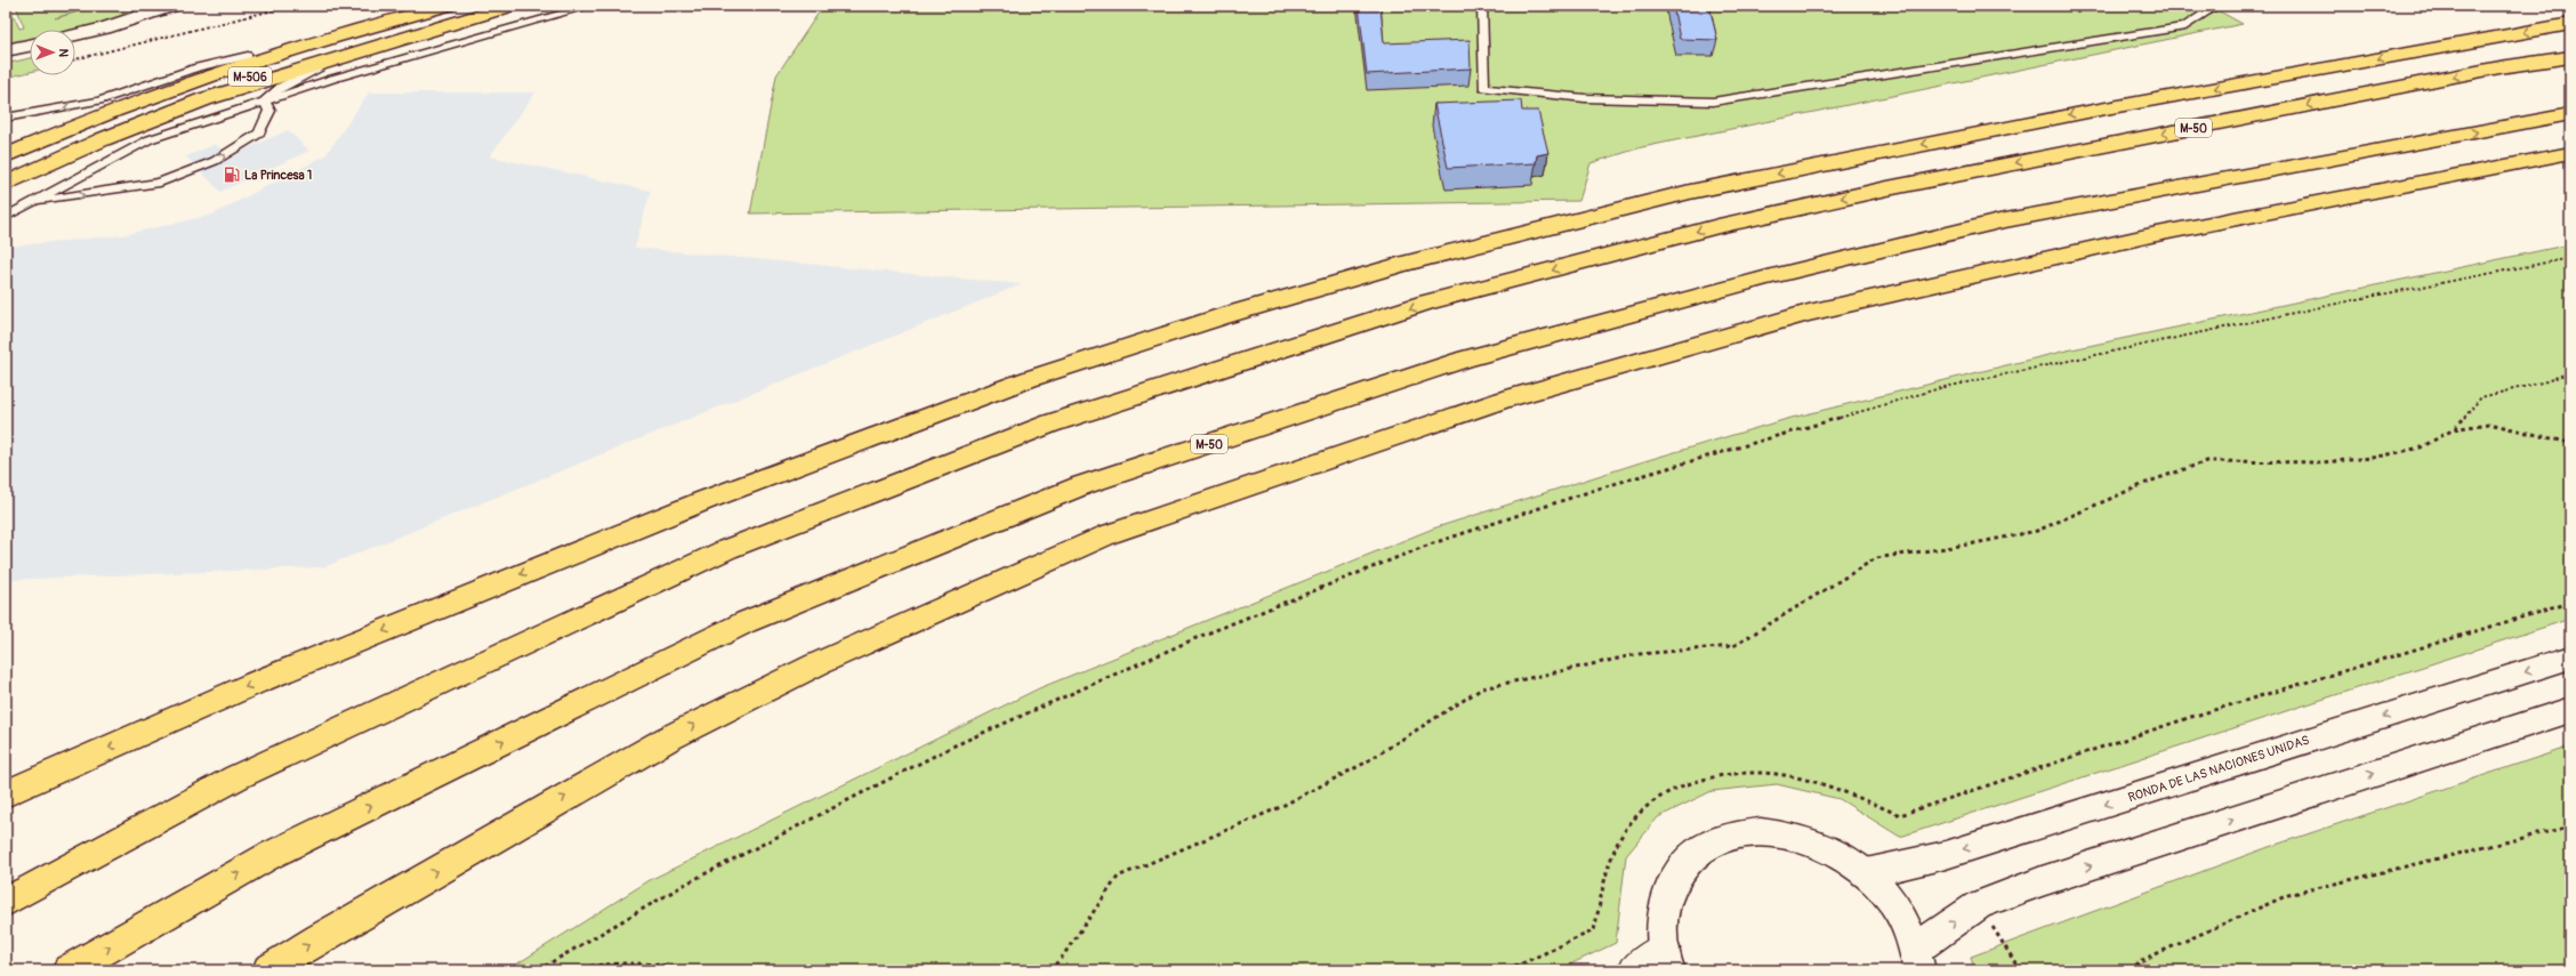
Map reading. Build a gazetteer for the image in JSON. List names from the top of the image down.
{
  "streets": {
    "highway": ["M-506", "M-50"],
    "street": ["RONDA DE LAS NACIONES UNIDAS"]
  },
  "places": {
    "fuel station": ["La Princesa 1"]
  },
  "north": "right"
}
